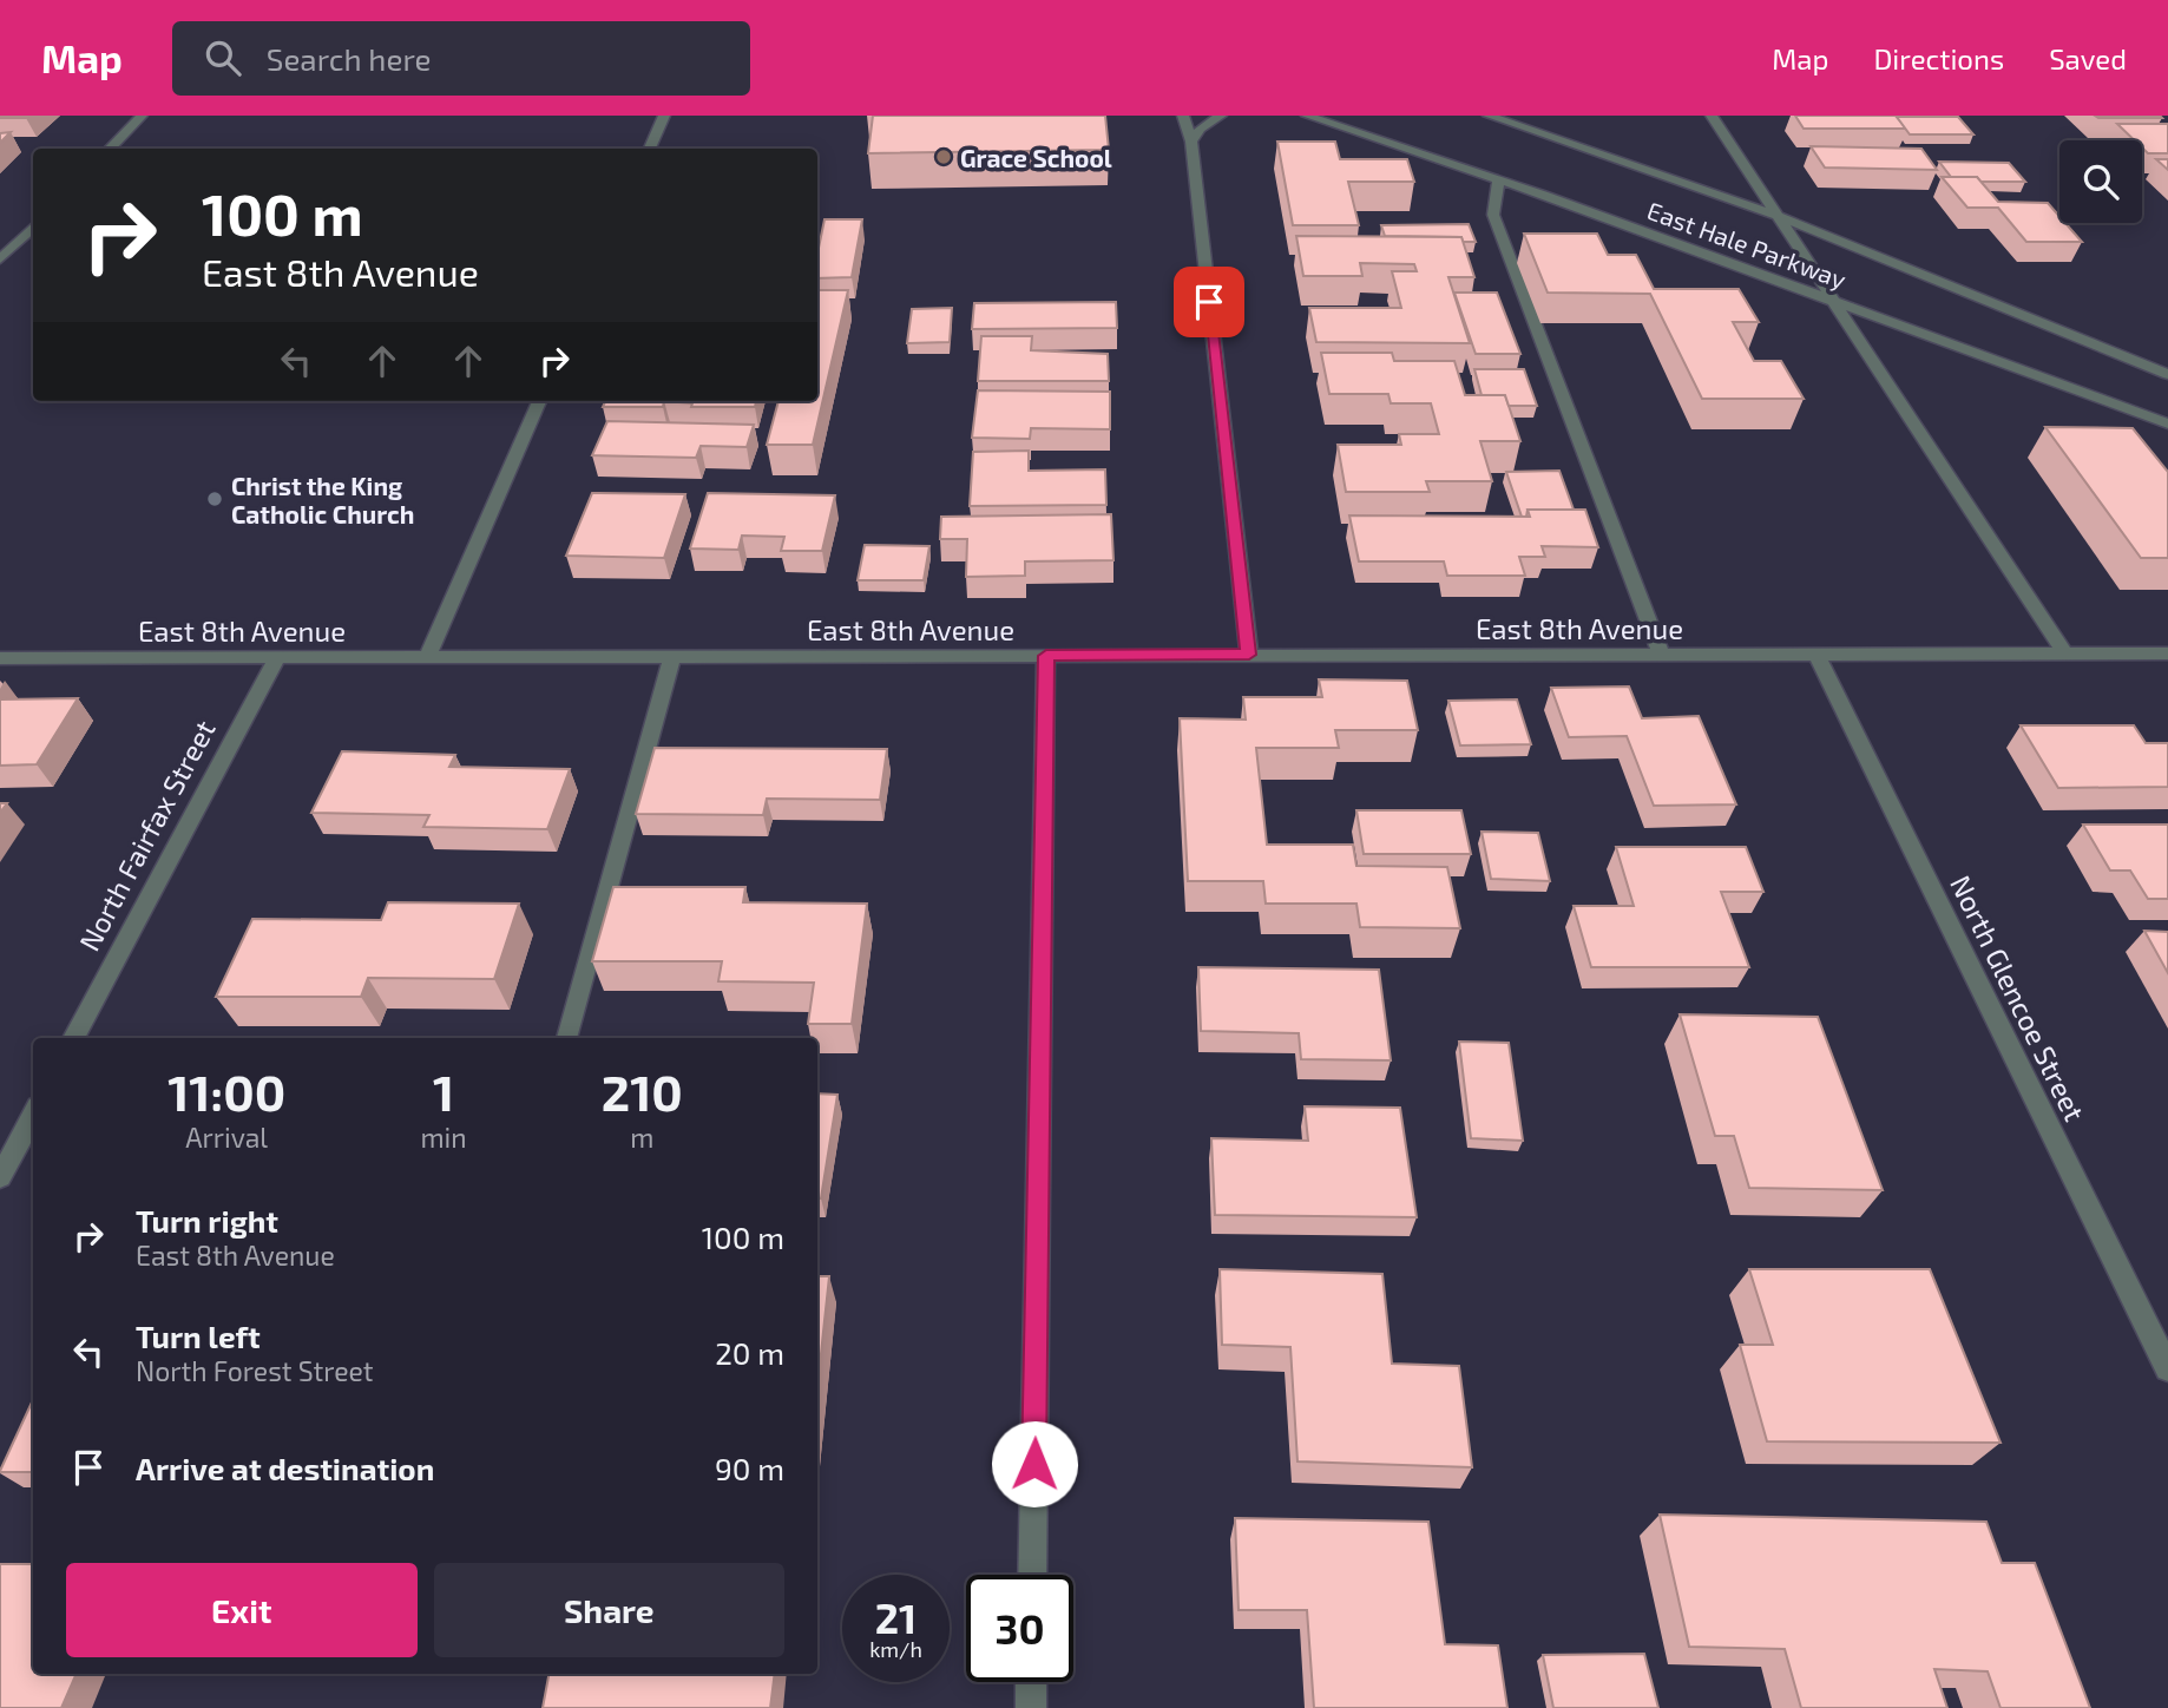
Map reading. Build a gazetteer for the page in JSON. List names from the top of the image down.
{
  "streets": {
    "street": [
      "East Hale Parkway",
      "East 8th Avenue",
      "North Fairfax Street",
      "North Glencoe Street"
    ]
  },
  "crossings": [
    ["East 8th Avenue", "North Fairfax Street"],
    ["East 8th Avenue", "North Glencoe Street"]
  ],
  "places": ["Grace School", "Christ the King Catholic Church"],
  "page": {
    "header": "Map",
    "search": "Search here",
    "nav": ["Map", "Directions", "Saved"],
    "turn": ["100 m", "East 8th Avenue"],
    "eta": [
      "11:00",
      "Arrival",
      "1",
      "min",
      "210",
      "m"
    ],
    "list": [
      {
        "name": "Turn right",
        "note": "East 8th Avenue",
        "value": "100 m"
      },
      {
        "name": "Turn left",
        "note": "North Forest Street",
        "value": "20 m"
      },
      {
        "name": "Arrive at destination",
        "value": "90 m"
      }
    ],
    "buttons": ["Exit", "Share"],
    "speed": "21 km/h",
    "limit": "30"
  }
}
